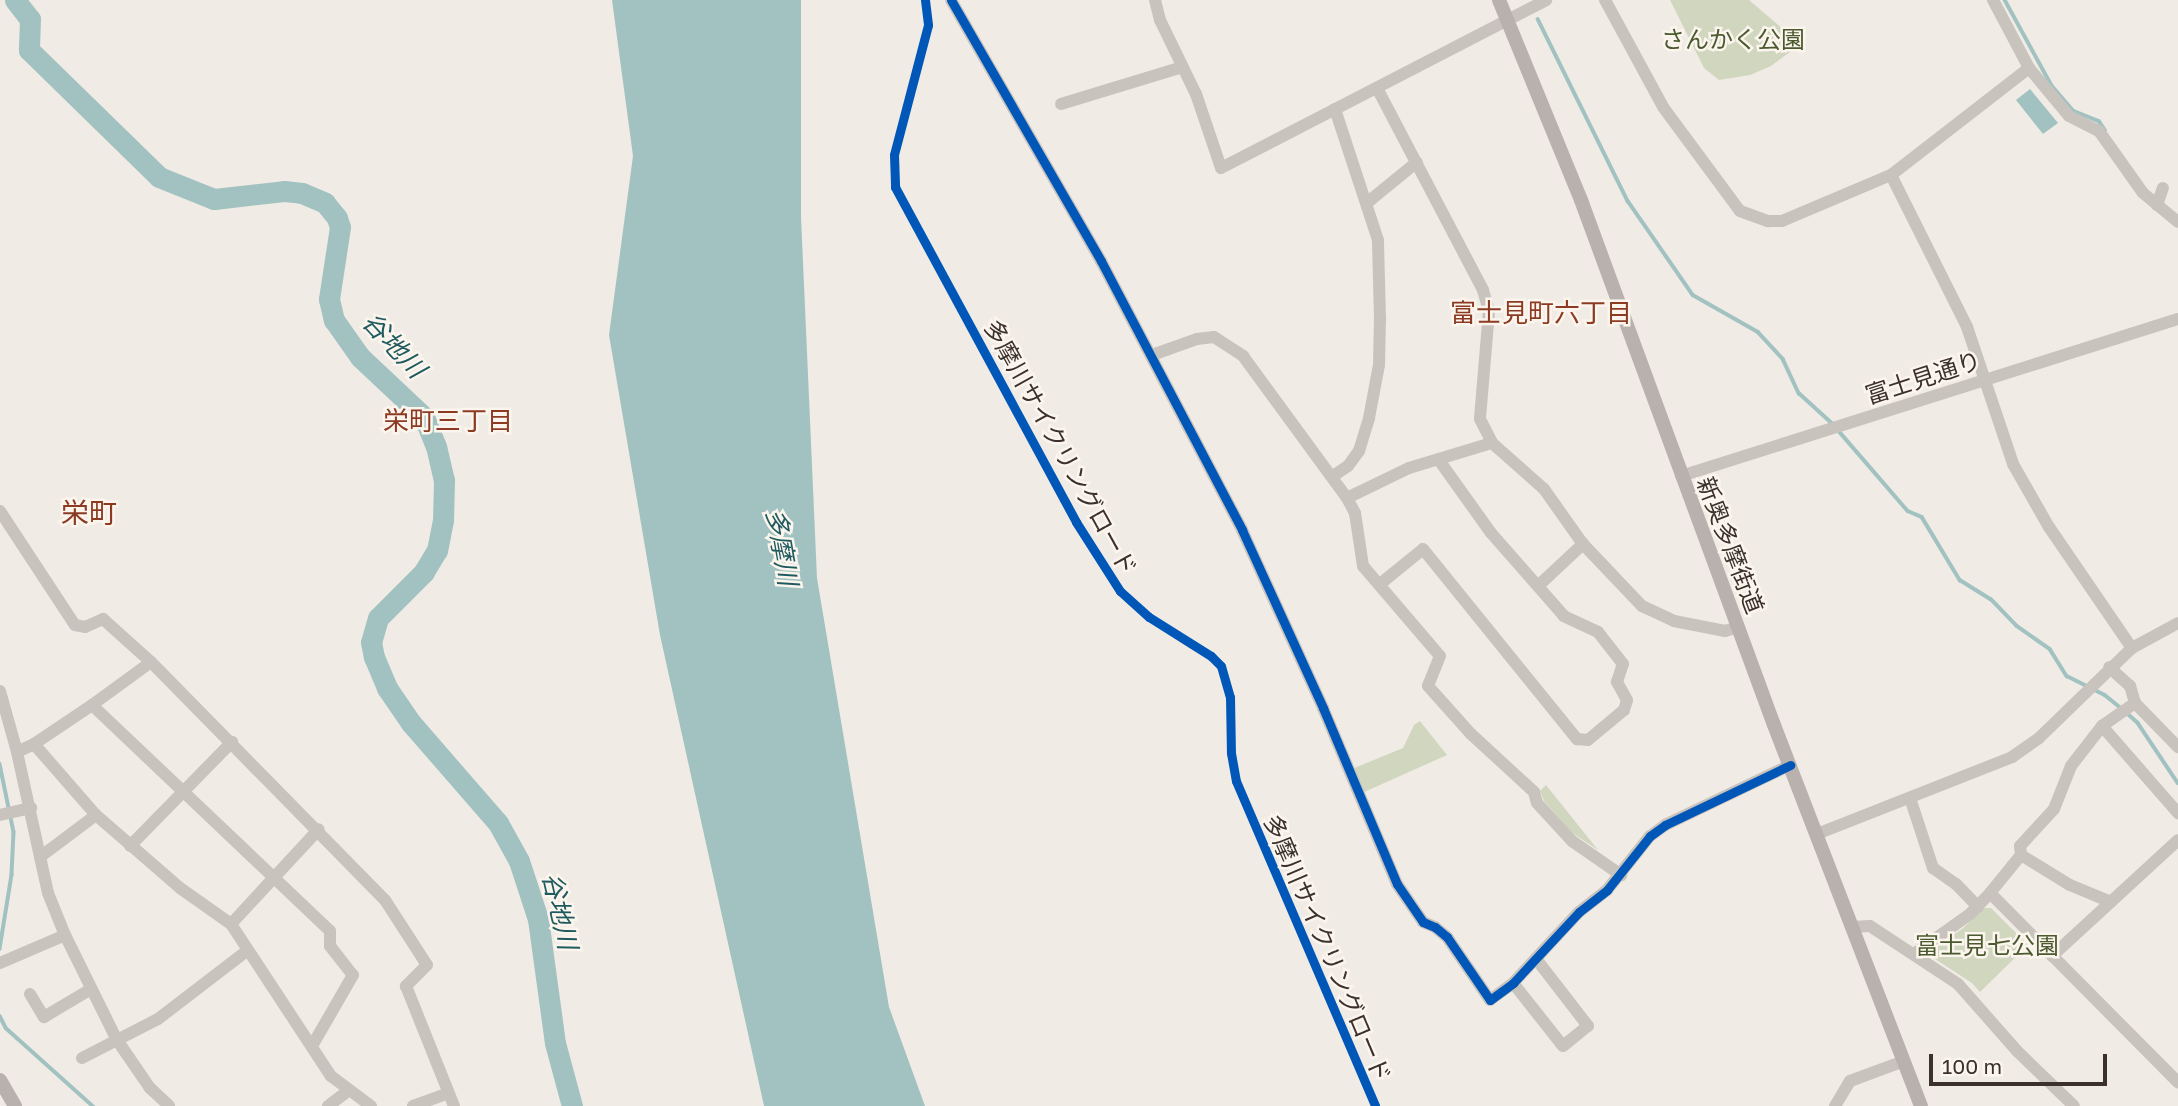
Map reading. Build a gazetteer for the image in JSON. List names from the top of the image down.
{
  "streets": {
    "main road": ["新奥多摩街道"],
    "street": ["富士見通り"],
    "cycle path": ["多摩川サイクリングロード"]
  },
  "crossings": [
    ["富士見通り", "新奥多摩街道"]
  ],
  "districts": ["富士見町六丁目", "栄町三丁目", "栄町"],
  "water": ["谷地川", "多摩川"],
  "parks": ["さんかく公園", "富士見七公園"],
  "scale_bar": "100 m"
}
